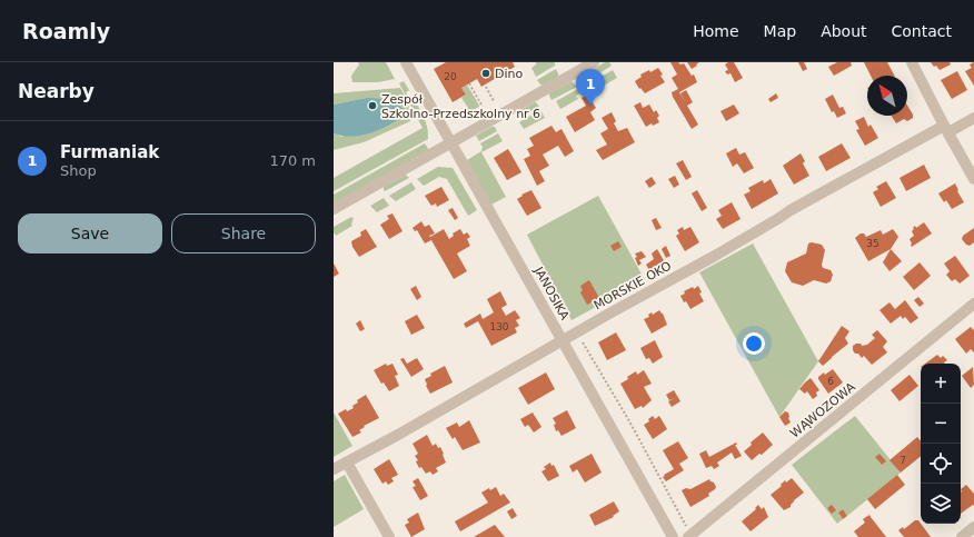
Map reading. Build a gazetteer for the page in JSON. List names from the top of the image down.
{
  "streets": {
    "street": ["MORSKIE OKO", "JANOSIKA", "WĄWOZOWA"]
  },
  "crossings": [
    ["MORSKIE OKO", "JANOSIKA"]
  ],
  "places": ["Dino", "Zespół Szkolno-Przedszkolny nr 6"],
  "house_numbers": [
    "20",
    "35",
    "130",
    "6",
    "7"
  ],
  "north": "top left",
  "page": {
    "header": "Roamly",
    "nav": [
      "Home",
      "Map",
      "About",
      "Contact"
    ],
    "heading": "Nearby",
    "pins": "1",
    "list": [
      {
        "mark": "1",
        "name": "Furmaniak",
        "note": "Shop",
        "value": "170 m"
      }
    ],
    "buttons": ["Save", "Share"],
    "map_buttons": ["+", "−"]
  }
}
